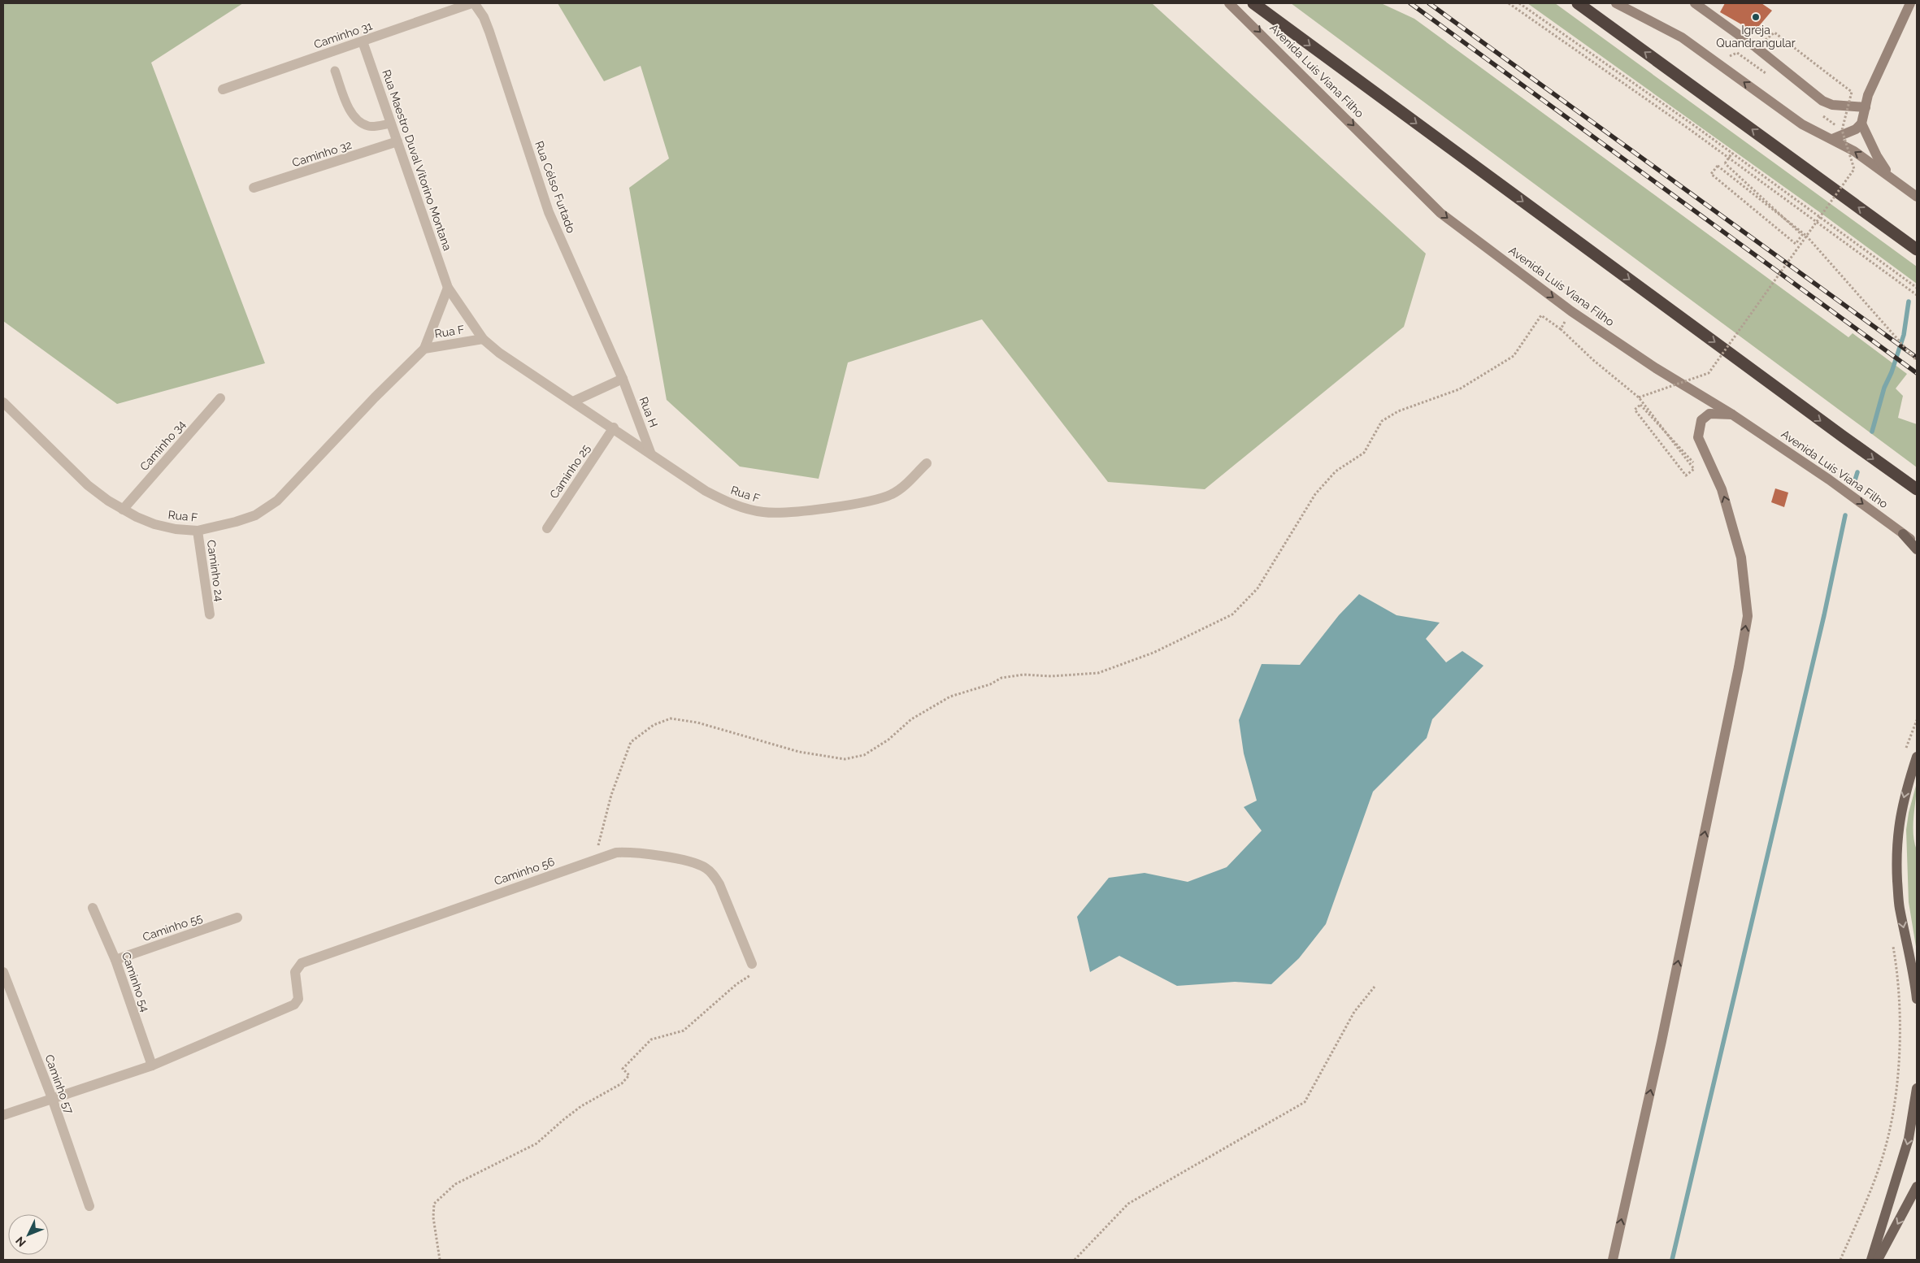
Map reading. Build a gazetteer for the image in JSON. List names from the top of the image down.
{
  "streets": {
    "highway": ["Avenida Luís Viana Filho"],
    "street": [
      "Caminho 31",
      "Caminho 32",
      "Rua Maestro Duval Vitorino Montana",
      "Rua Célso Furtado",
      "Rua F",
      "Rua H",
      "Caminho 34",
      "Caminho 25",
      "Caminho 24",
      "Caminho 56",
      "Caminho 55",
      "Caminho 54",
      "Caminho 57"
    ]
  },
  "crossings": [
    ["Caminho 31", "Rua Maestro Duval Vitorino Montana"],
    ["Caminho 31", "Rua Célso Furtado"],
    ["Caminho 32", "Rua Maestro Duval Vitorino Montana"],
    ["Rua Maestro Duval Vitorino Montana", "Rua F"],
    ["Rua Célso Furtado", "Rua H"],
    ["Rua F", "Rua H"],
    ["Rua F", "Caminho 34"],
    ["Rua F", "Caminho 25"],
    ["Rua F", "Caminho 24"],
    ["Caminho 56", "Caminho 54"],
    ["Caminho 55", "Caminho 54"]
  ],
  "one_way": ["Avenida Luís Viana Filho"],
  "places": ["Igreja Quandrangular"],
  "north": "bottom left"
}
